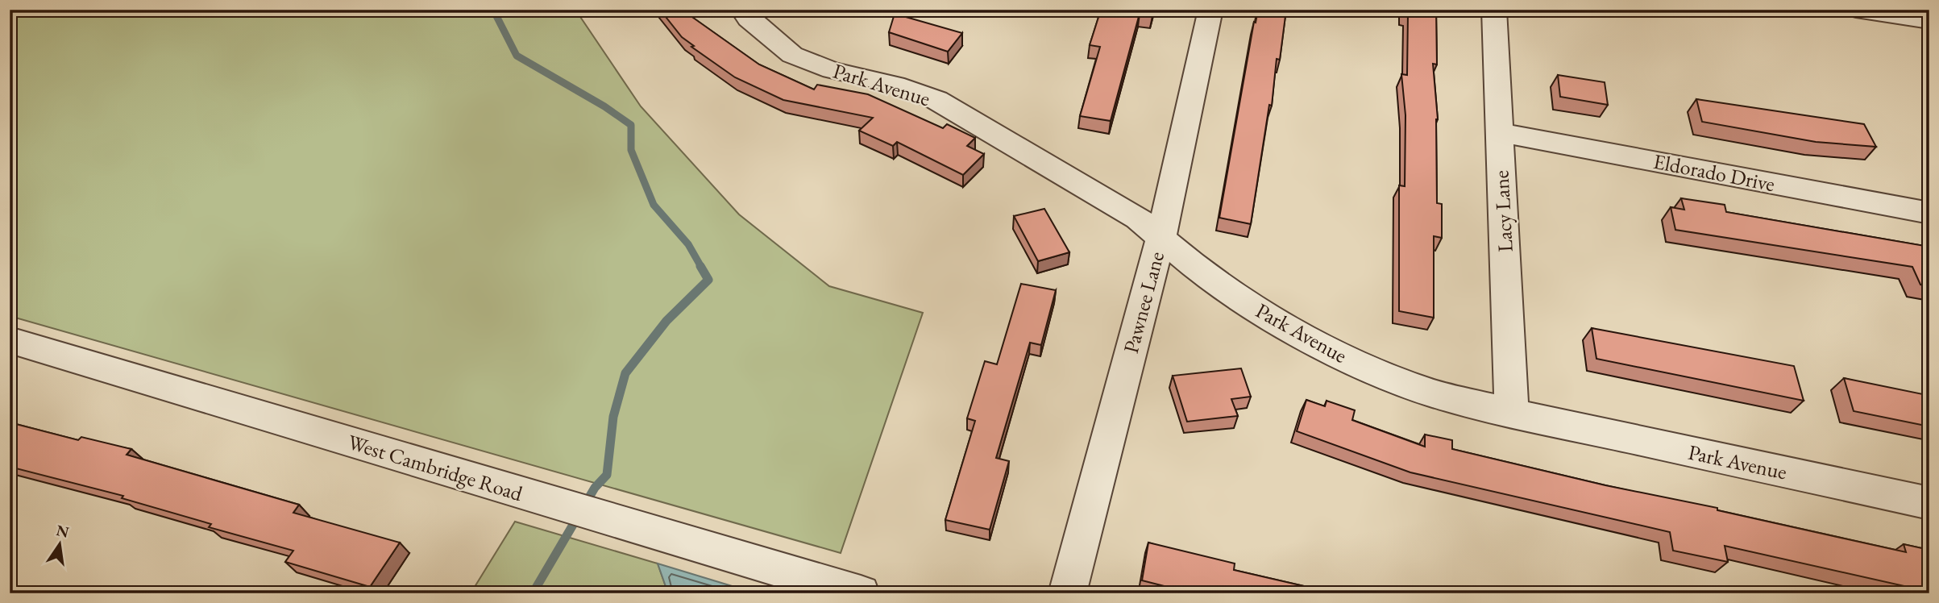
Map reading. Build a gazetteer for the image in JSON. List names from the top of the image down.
{
  "streets": {
    "street": [
      "Park Avenue",
      "Eldorado Drive",
      "Lacy Lane",
      "Pawnee Lane",
      "West Cambridge Road"
    ]
  },
  "crossings": [
    ["Park Avenue", "Lacy Lane"],
    ["Park Avenue", "Pawnee Lane"],
    ["Eldorado Drive", "Lacy Lane"]
  ],
  "north": "top"
}
